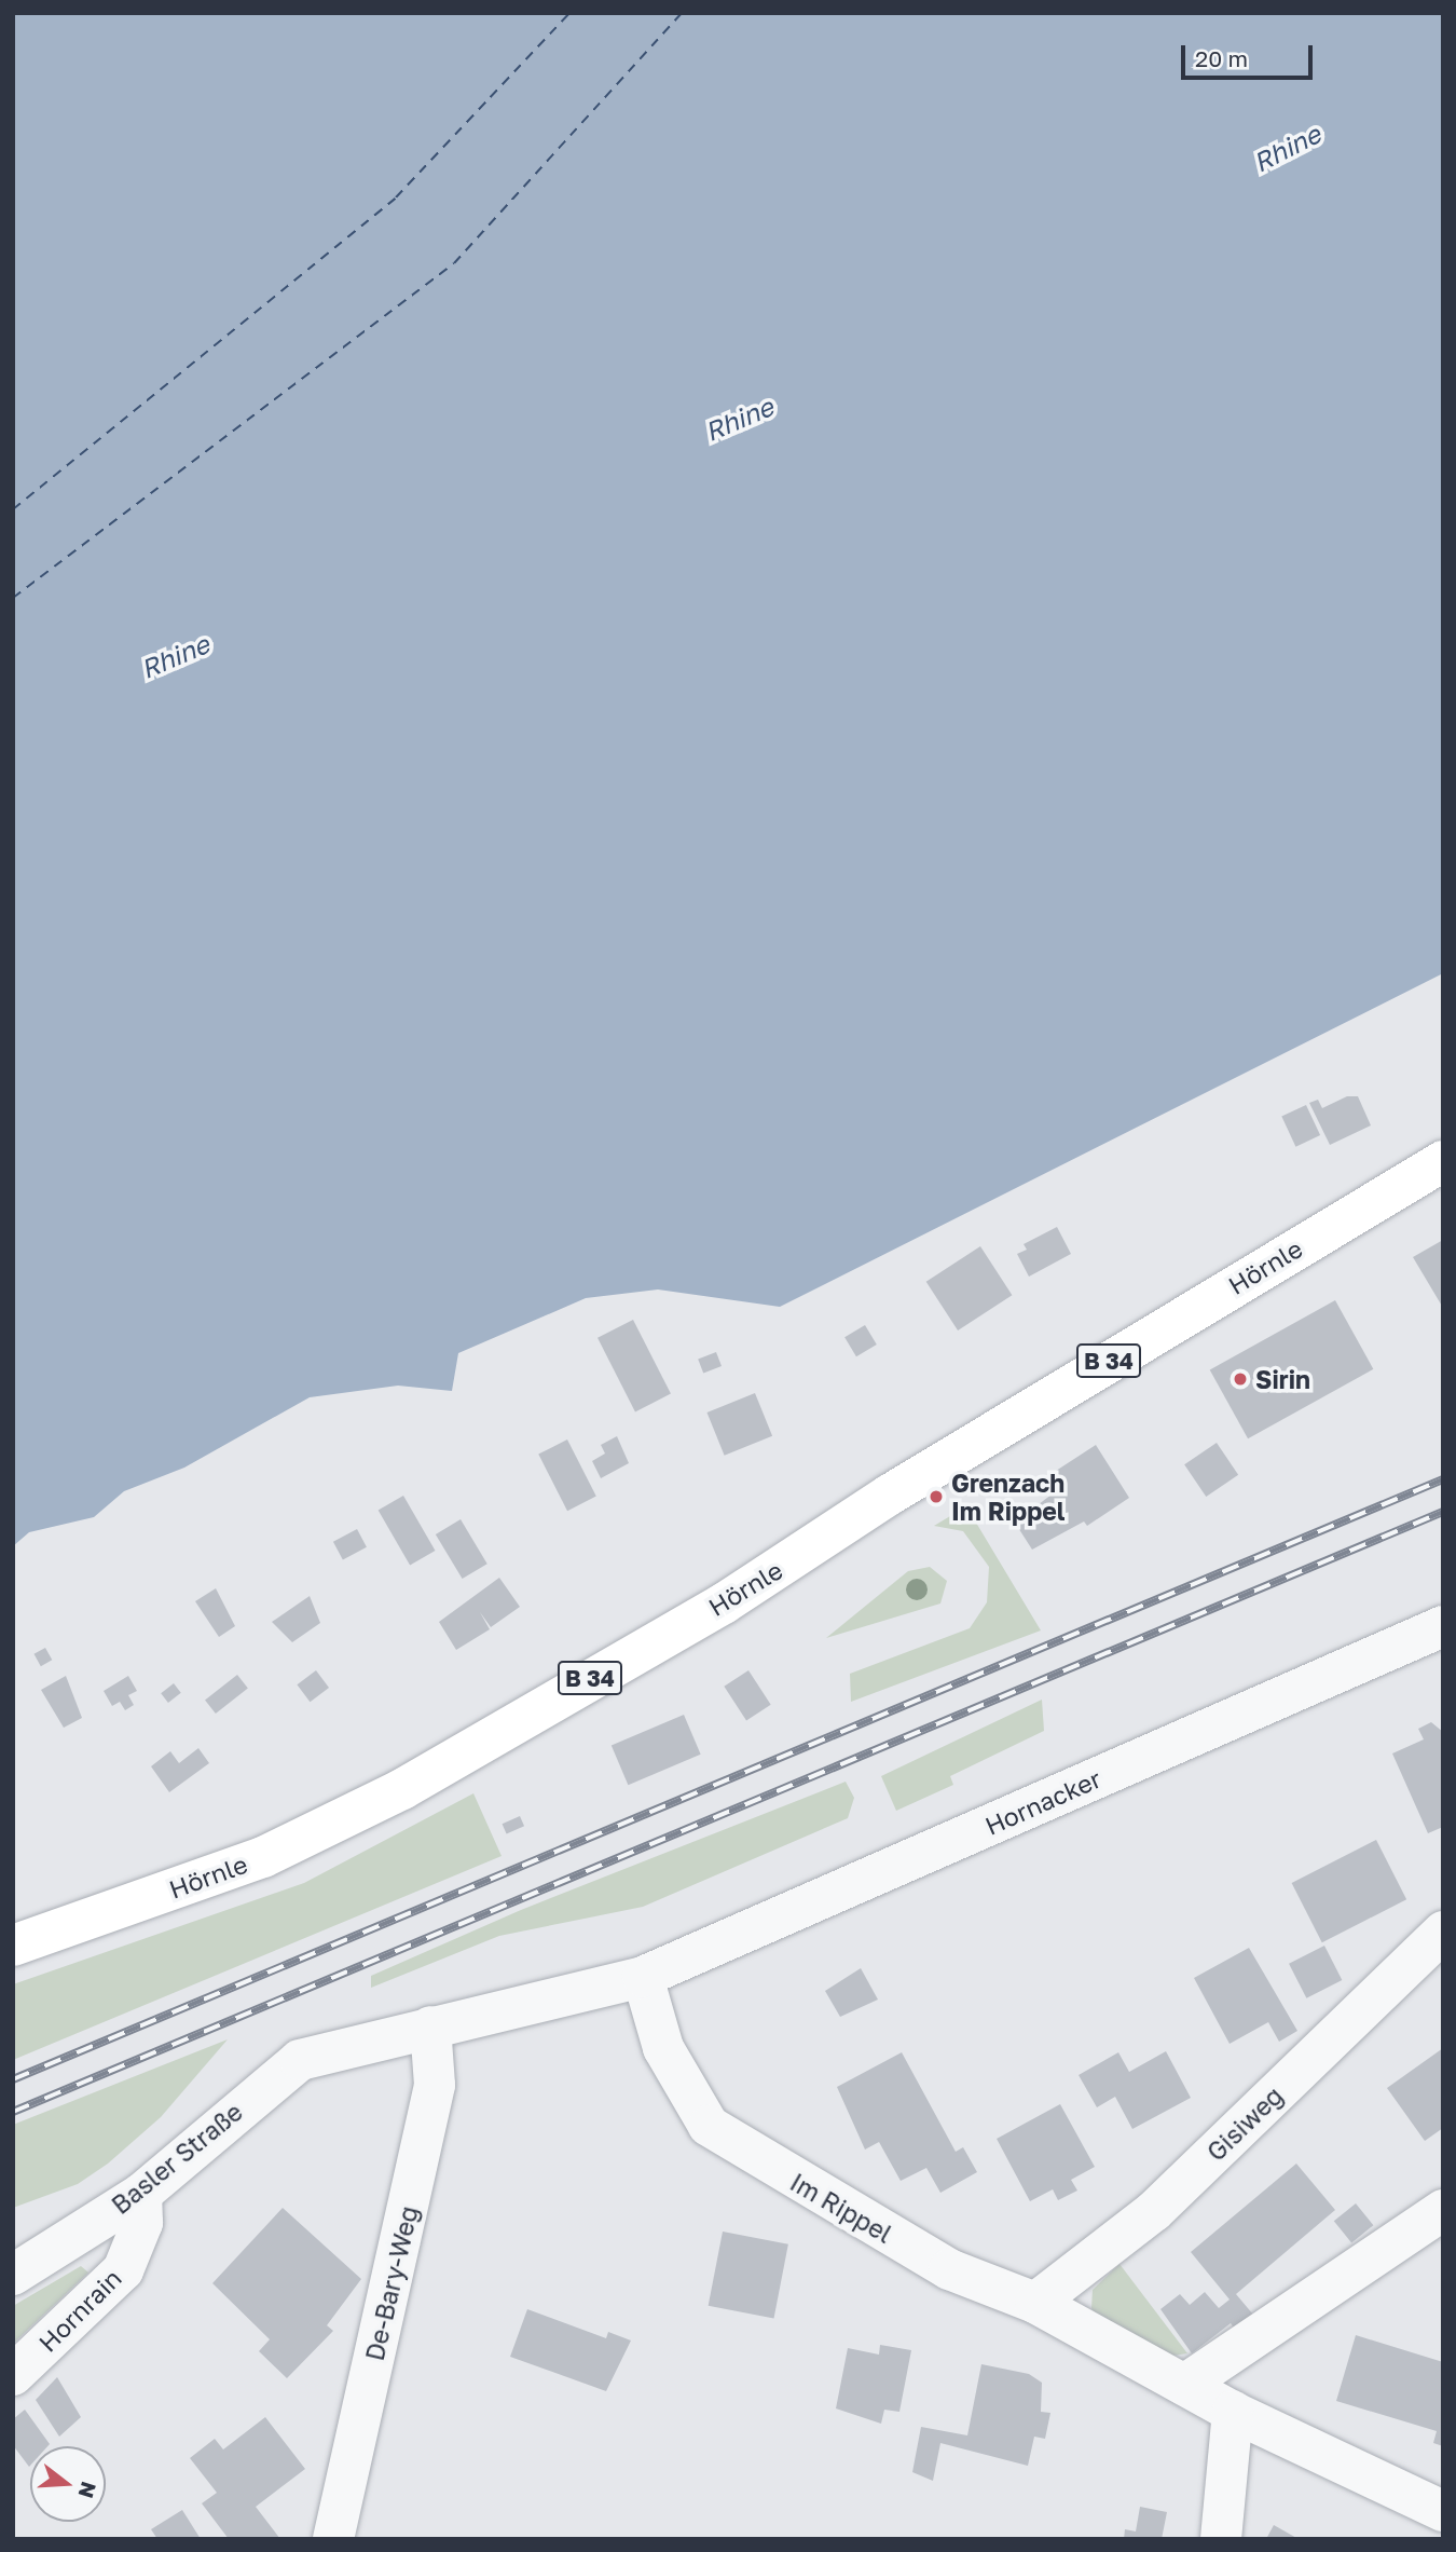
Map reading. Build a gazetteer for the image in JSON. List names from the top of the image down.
{
  "streets": {
    "main road": ["Hörnle", "B 34"],
    "street": [
      "Hornacker",
      "Gisiweg",
      "Basler Straße",
      "Im Rippel",
      "De-Bary-Weg",
      "Hornrain"
    ]
  },
  "crossings": [
    ["Hornacker", "Im Rippel"],
    ["Gisiweg", "Im Rippel"],
    ["Basler Straße", "De-Bary-Weg"],
    ["Basler Straße", "Hornrain"]
  ],
  "water": ["Rhine"],
  "places": ["Sirin", "Grenzach Im Rippel"],
  "scale_bar": "20 m",
  "north": "right"
}
